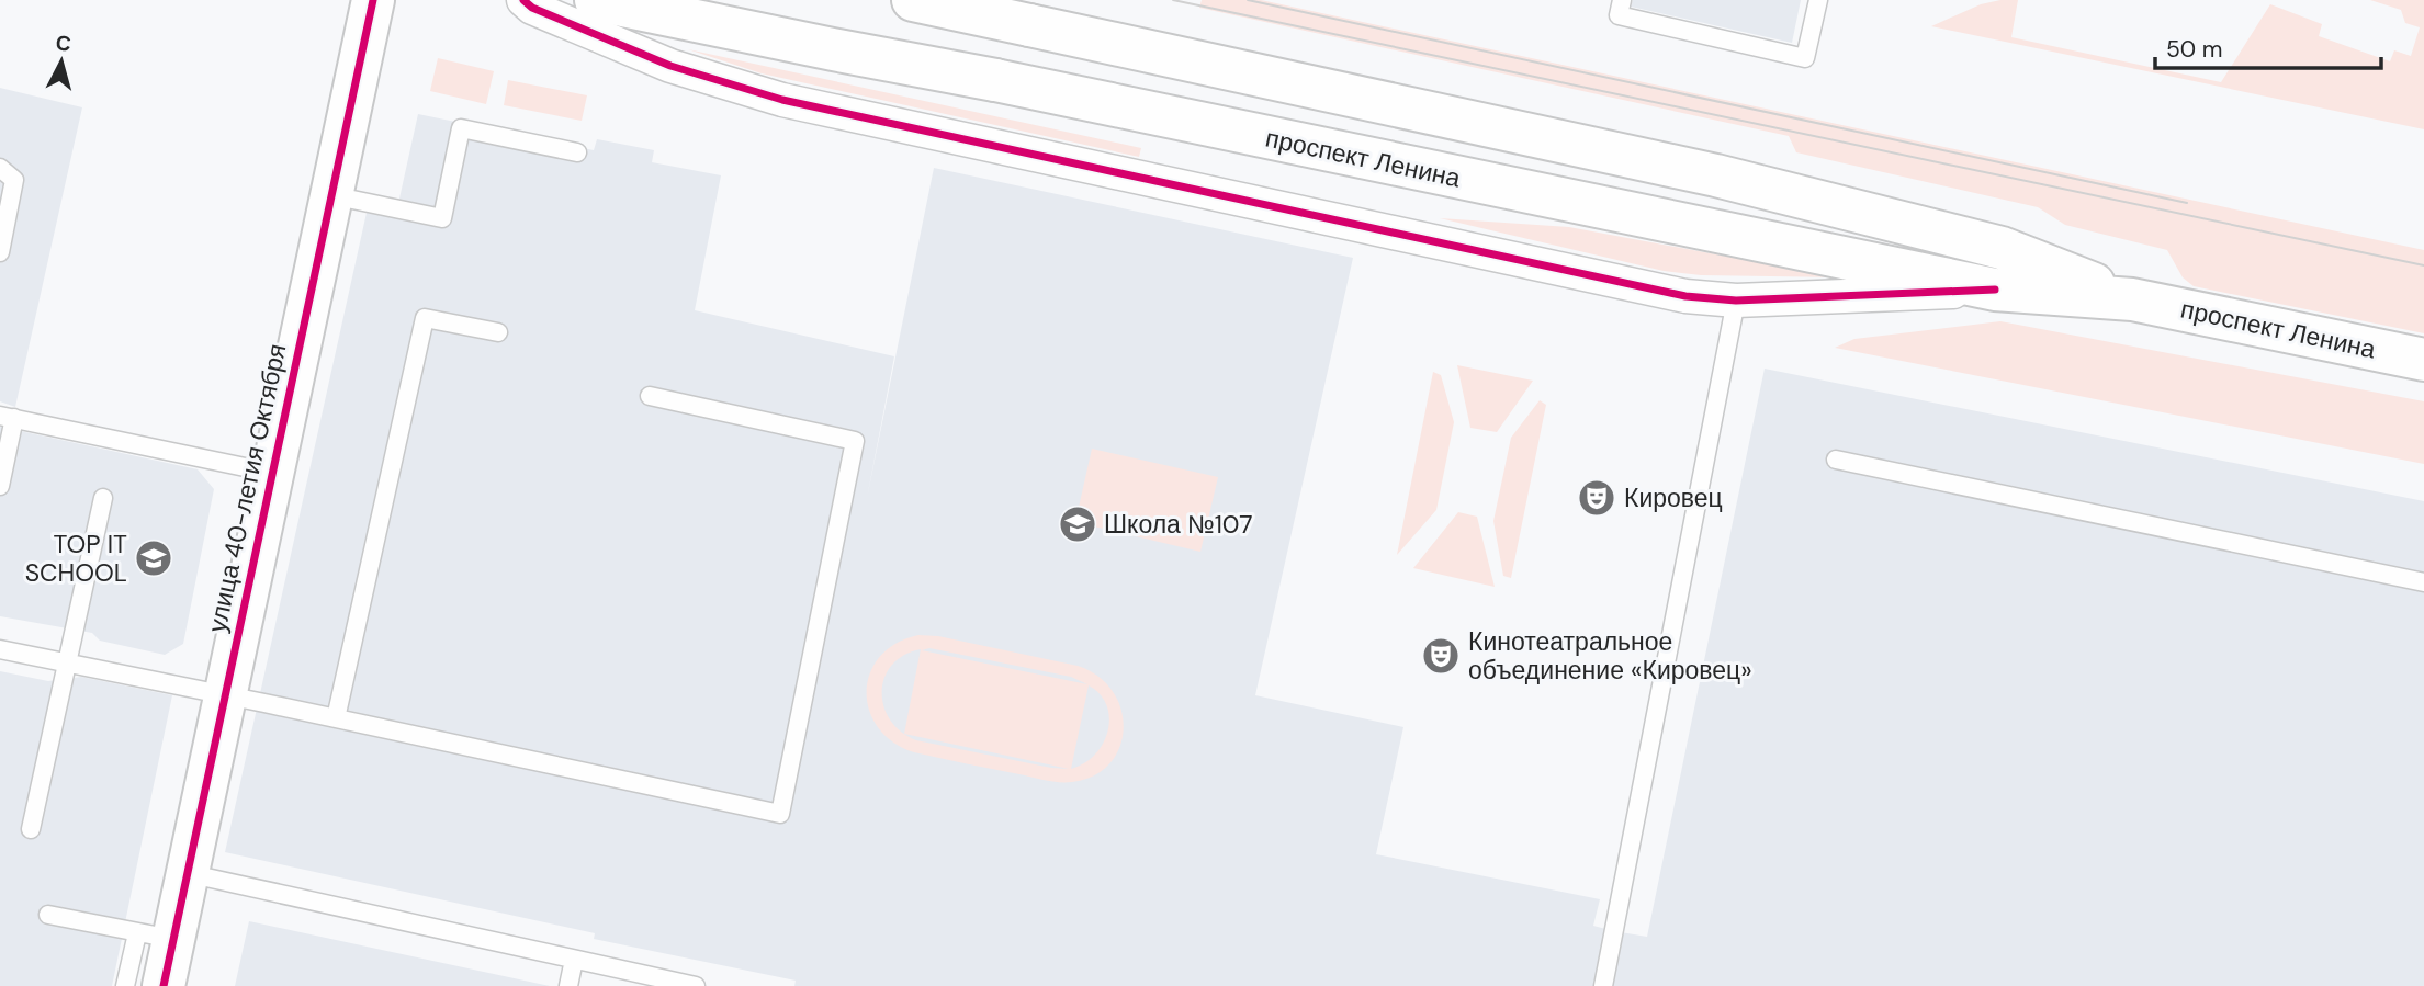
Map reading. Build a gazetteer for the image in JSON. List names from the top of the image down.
{
  "streets": {
    "main road": ["проспект Ленина", "улица 40-летия Октября"]
  },
  "places": {
    "theatre": ["Кировец", "Кинотеатральное объединение «Кировец»"],
    "school or university": ["Школа №107", "TOP IT SCHOOL"]
  },
  "scale_bar": "50 m",
  "north": "top"
}
